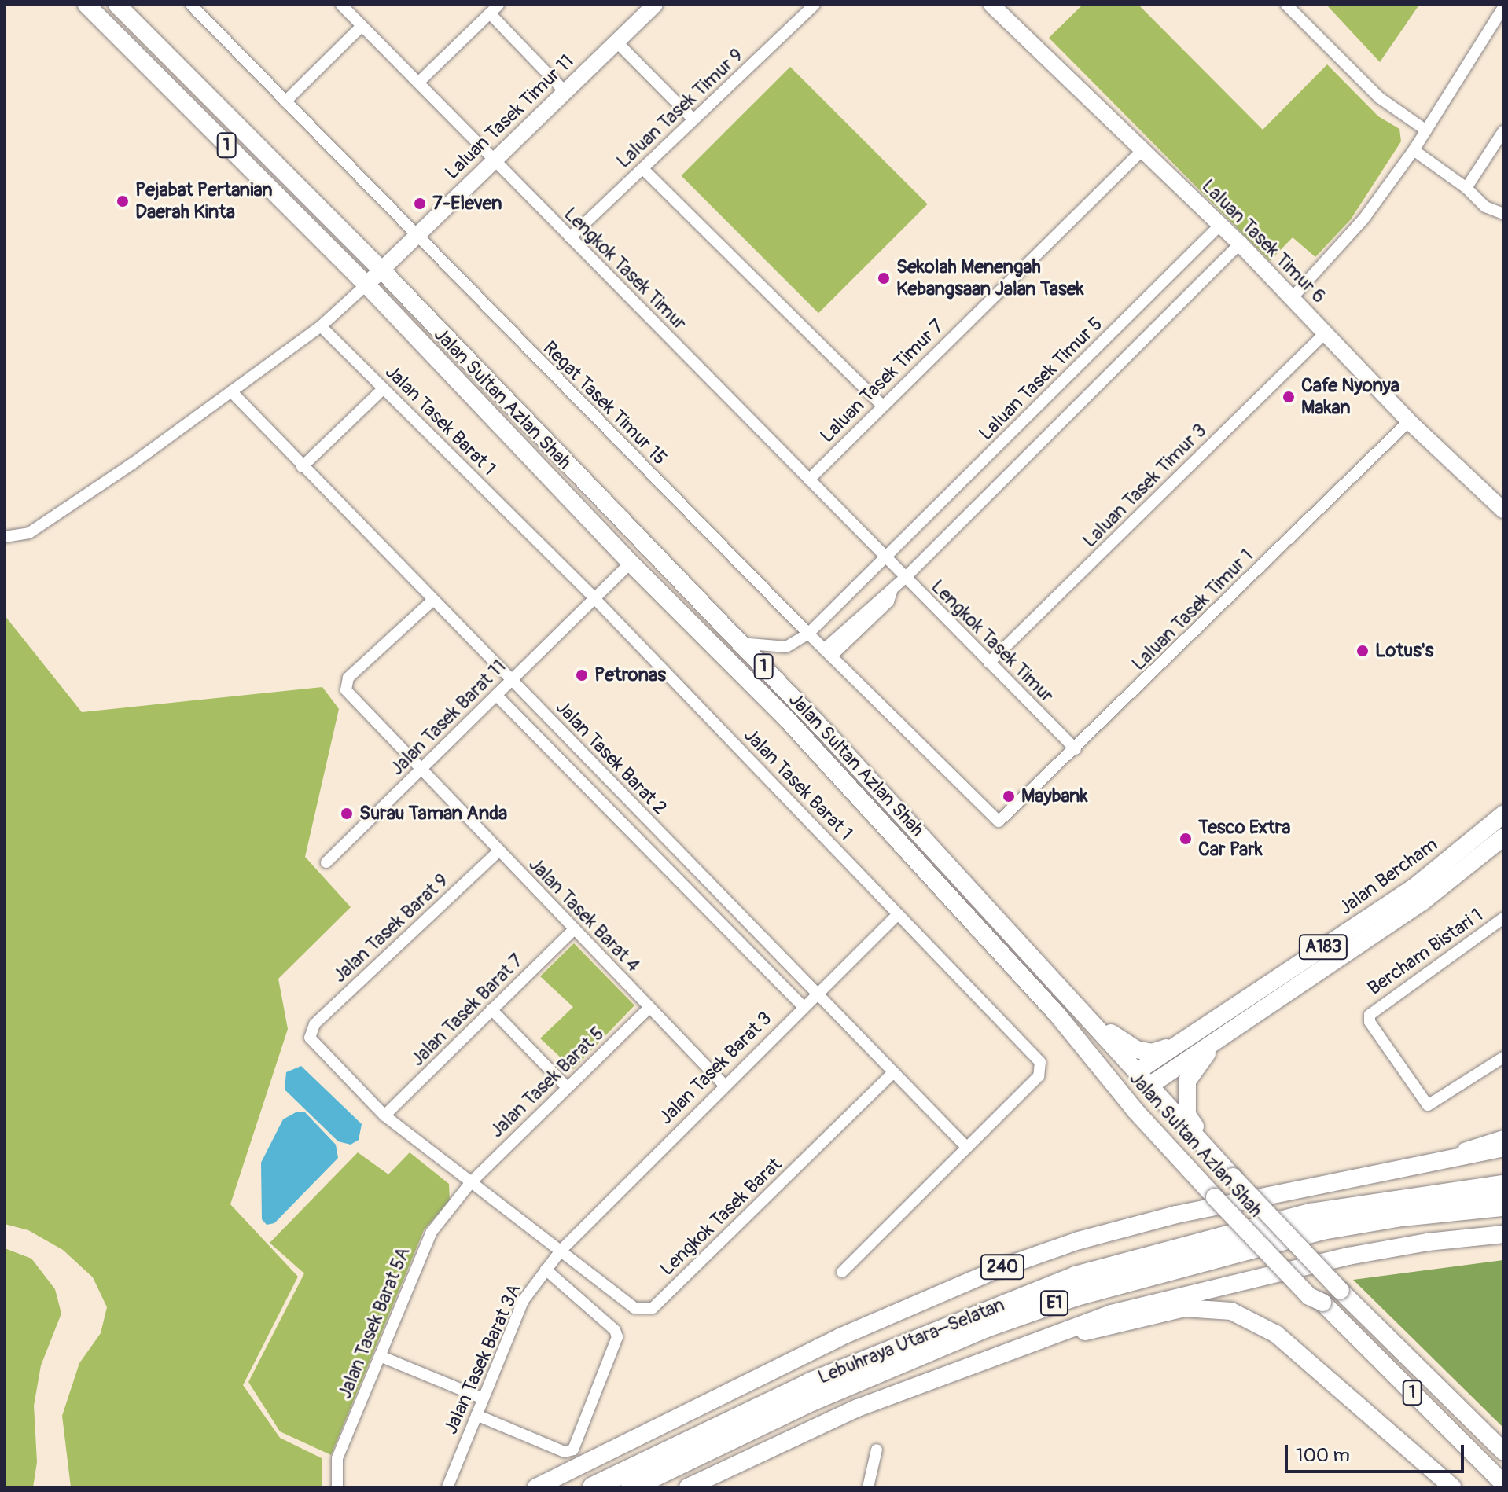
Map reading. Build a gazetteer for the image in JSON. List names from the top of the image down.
{
  "streets": {
    "highway": ["E1", "Lebuhraya Utara–Selatan"],
    "main road": [
      "1",
      "Jalan Sultan Azlan Shah",
      "Jalan Bercham",
      "A183",
      "240"
    ],
    "street": [
      "Laluan Tasek Timur 9",
      "Laluan Tasek Timur 11",
      "Laluan Tasek Timur 6",
      "Lengkok Tasek Timur",
      "Laluan Tasek Timur 5",
      "Laluan Tasek Timur 7",
      "Regat Tasek Timur 15",
      "Jalan Tasek Barat 1",
      "Laluan Tasek Timur 3",
      "Laluan Tasek Timur 1",
      "Jalan Tasek Barat 11",
      "Jalan Tasek Barat 2",
      "Jalan Tasek Barat 4",
      "Jalan Tasek Barat 9",
      "Bercham Bistari 1",
      "Jalan Tasek Barat 7",
      "Jalan Tasek Barat 3",
      "Jalan Tasek Barat 5",
      "Lengkok Tasek Barat",
      "Jalan Tasek Barat 5A",
      "Jalan Tasek Barat 3A"
    ]
  },
  "crossings": [
    ["Laluan Tasek Timur 9", "Lengkok Tasek Timur"],
    ["Laluan Tasek Timur 11", "Lengkok Tasek Timur"],
    ["Laluan Tasek Timur 11", "Jalan Sultan Azlan Shah"],
    ["Laluan Tasek Timur 11", "Regat Tasek Timur 15"],
    ["Laluan Tasek Timur 6", "Laluan Tasek Timur 5"],
    ["Laluan Tasek Timur 6", "Laluan Tasek Timur 7"],
    ["Laluan Tasek Timur 6", "Laluan Tasek Timur 3"],
    ["Laluan Tasek Timur 6", "Laluan Tasek Timur 1"],
    ["Lengkok Tasek Timur", "Laluan Tasek Timur 5"],
    ["Lengkok Tasek Timur", "Laluan Tasek Timur 7"],
    ["Lengkok Tasek Timur", "Laluan Tasek Timur 3"],
    ["Lengkok Tasek Timur", "Laluan Tasek Timur 1"],
    ["Jalan Sultan Azlan Shah", "Jalan Tasek Barat 11"],
    ["Jalan Sultan Azlan Shah", "Jalan Bercham"],
    ["Regat Tasek Timur 15", "Laluan Tasek Timur 1"],
    ["Jalan Tasek Barat 1", "Jalan Tasek Barat 11"],
    ["Jalan Tasek Barat 1", "Jalan Tasek Barat 2"],
    ["Jalan Tasek Barat 1", "Jalan Tasek Barat 3"],
    ["Jalan Tasek Barat 11", "Jalan Tasek Barat 2"],
    ["Jalan Tasek Barat 11", "Jalan Tasek Barat 4"],
    ["Jalan Tasek Barat 2", "Jalan Tasek Barat 4"],
    ["Jalan Tasek Barat 2", "Jalan Tasek Barat 3"],
    ["Jalan Tasek Barat 2", "Lengkok Tasek Barat"],
    ["Jalan Tasek Barat 4", "Jalan Tasek Barat 9"],
    ["Jalan Tasek Barat 4", "Jalan Tasek Barat 7"],
    ["Jalan Tasek Barat 4", "Jalan Tasek Barat 3"],
    ["Jalan Tasek Barat 4", "Jalan Tasek Barat 5"],
    ["Jalan Tasek Barat 9", "Lengkok Tasek Barat"],
    ["Jalan Tasek Barat 7", "Lengkok Tasek Barat"],
    ["Jalan Tasek Barat 3", "Lengkok Tasek Barat"],
    ["Jalan Tasek Barat 3", "Jalan Tasek Barat 3A"],
    ["Jalan Tasek Barat 5", "Lengkok Tasek Barat"],
    ["Jalan Tasek Barat 5", "Jalan Tasek Barat 5A"],
    ["Lengkok Tasek Barat", "Jalan Tasek Barat 5A"],
    ["Lengkok Tasek Barat", "Jalan Tasek Barat 3A"]
  ],
  "places": [
    "Pejabat Pertanian Daerah Kinta",
    "7-Eleven",
    "Sekolah Menengah Kebangsaan Jalan Tasek",
    "Cafe Nyonya Makan",
    "Lotus's",
    "Petronas",
    "Maybank",
    "Surau Taman Anda",
    "Tesco Extra Car Park"
  ],
  "scale_bar": "100 m"
}
